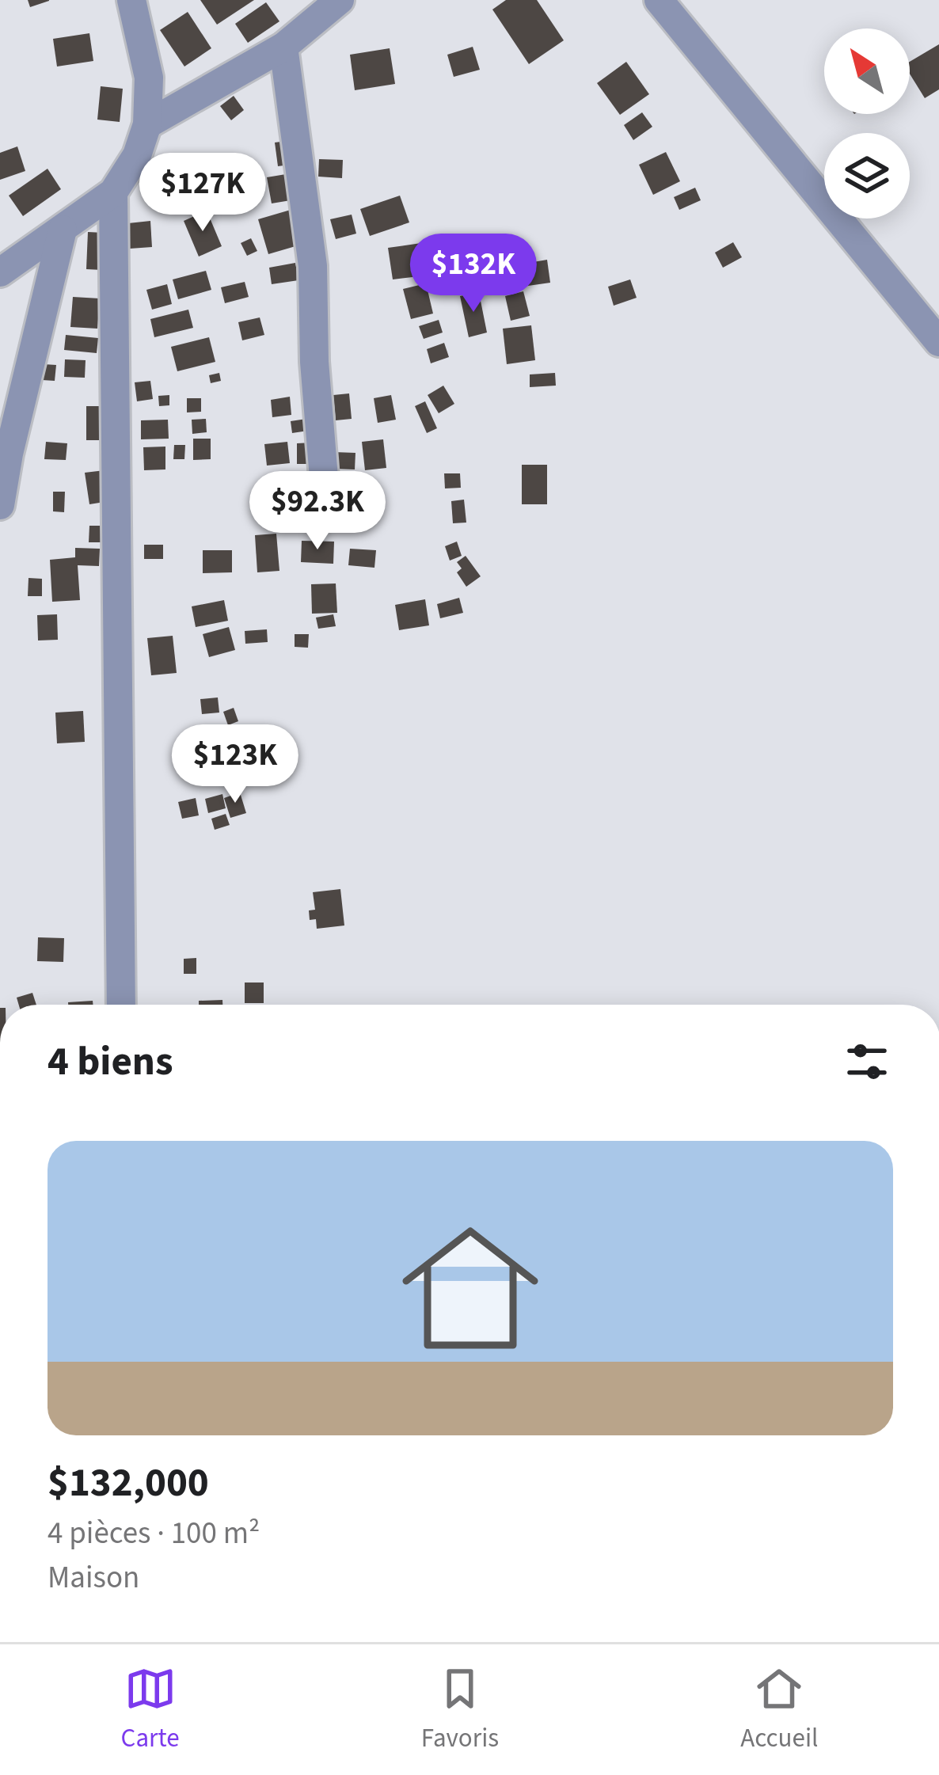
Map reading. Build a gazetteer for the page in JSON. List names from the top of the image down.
{
  "north": "top left",
  "page": {
    "price": [
      "$127K",
      "$132K",
      "$92.3K",
      "$123K"
    ],
    "heading": "4 biens",
    "list": [
      {
        "name": "$132,000",
        "note": "4 pièces · 100 m² · Maison"
      }
    ],
    "tabs": ["Carte", "Favoris", "Accueil"]
  }
}
